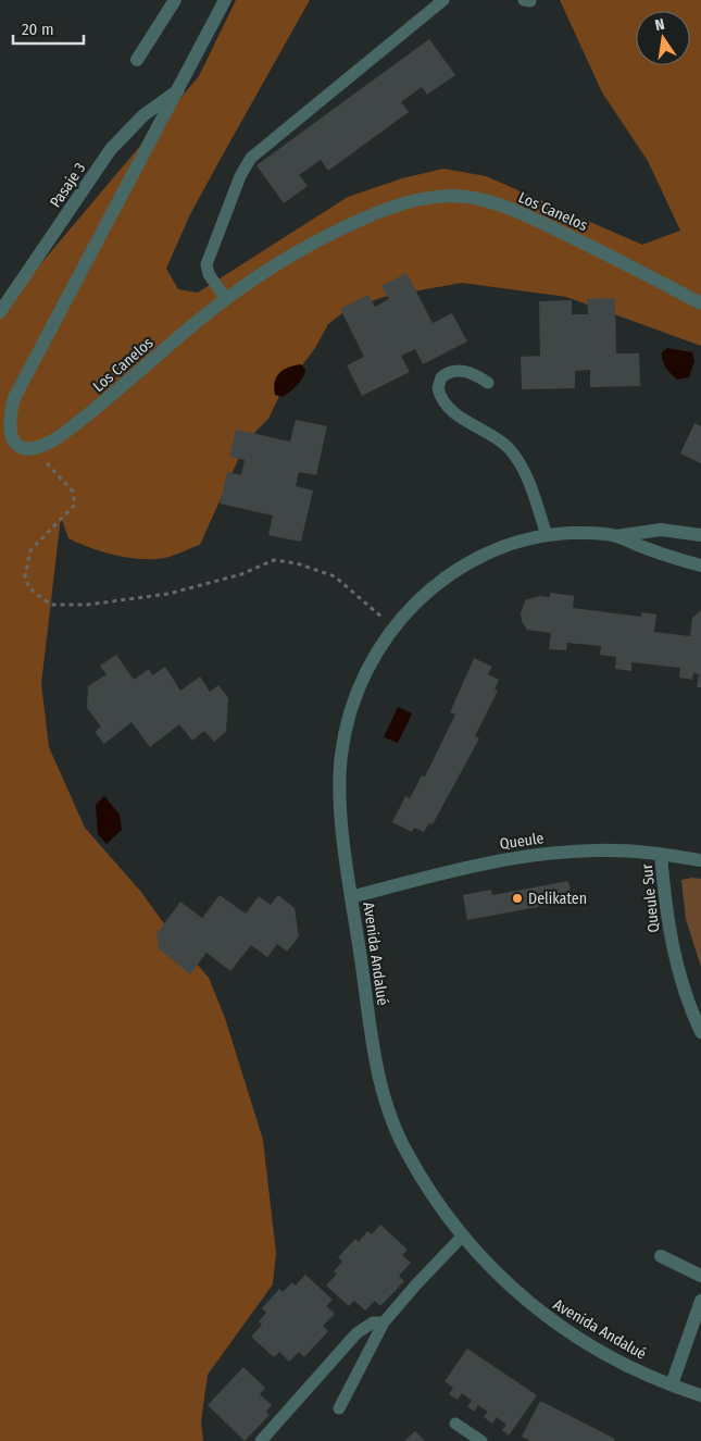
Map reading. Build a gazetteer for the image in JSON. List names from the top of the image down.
{
  "streets": {
    "street": [
      "Pasaje 3",
      "Los Canelos",
      "Queule",
      "Queule Sur",
      "Avenida Andalué"
    ]
  },
  "crossings": [
    ["Queule", "Queule Sur"],
    ["Queule", "Avenida Andalué"]
  ],
  "places": ["Delikaten"],
  "scale_bar": "20 m",
  "north": "top"
}
